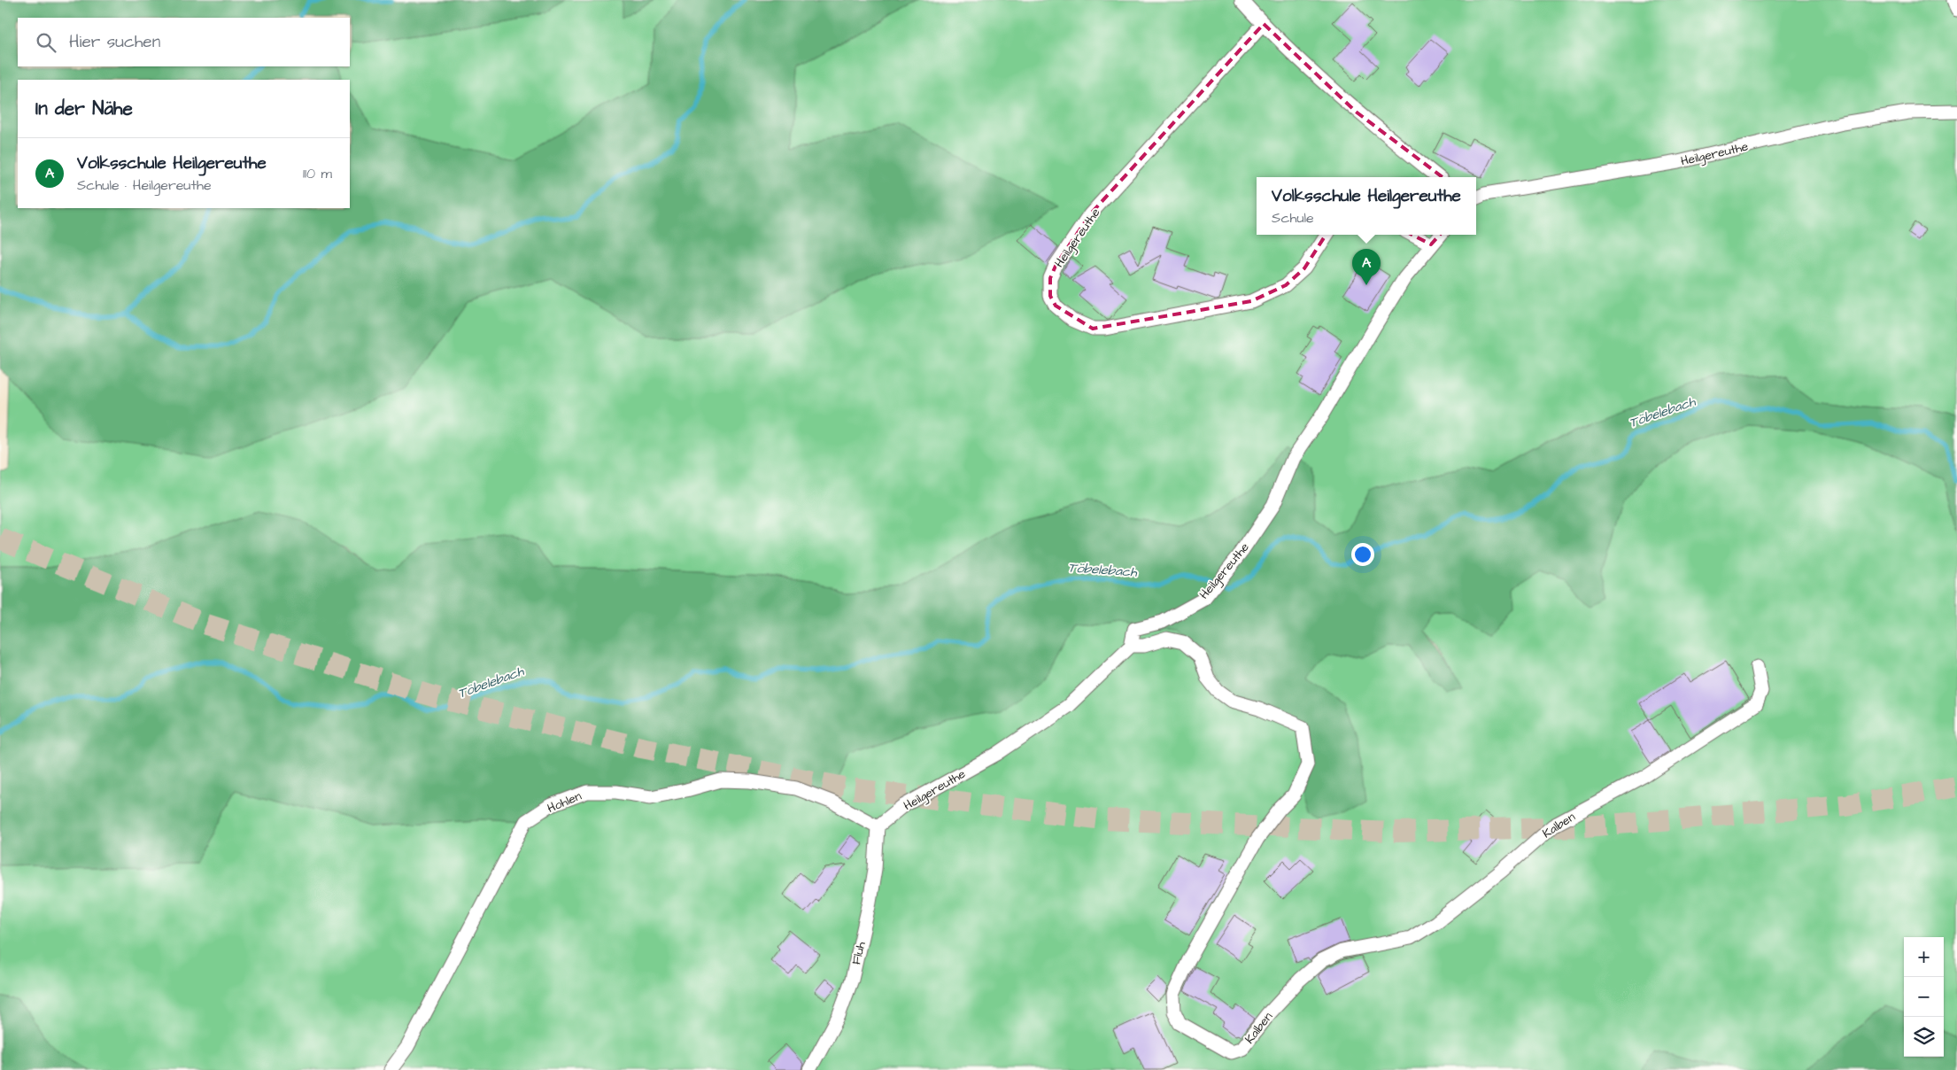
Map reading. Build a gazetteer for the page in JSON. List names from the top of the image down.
{
  "streets": {
    "street": [
      "Heilgereuthe",
      "Hohlen",
      "Kalben",
      "Fluh"
    ]
  },
  "crossings": [
    ["Heilgereuthe", "Hohlen"],
    ["Heilgereuthe", "Kalben"],
    ["Heilgereuthe", "Fluh"],
    ["Hohlen", "Fluh"]
  ],
  "water": ["Töbelebach"],
  "page": {
    "search": "Hier suchen",
    "heading": "In der Nähe",
    "list": [
      {
        "mark": "A",
        "name": "Volksschule Heilgereuthe",
        "note": "Schule · Heilgereuthe",
        "value": "110 m"
      }
    ],
    "popup": ["Volksschule Heilgereuthe", "Schule"],
    "pins": "A",
    "map_buttons": ["+", "−"]
  }
}
